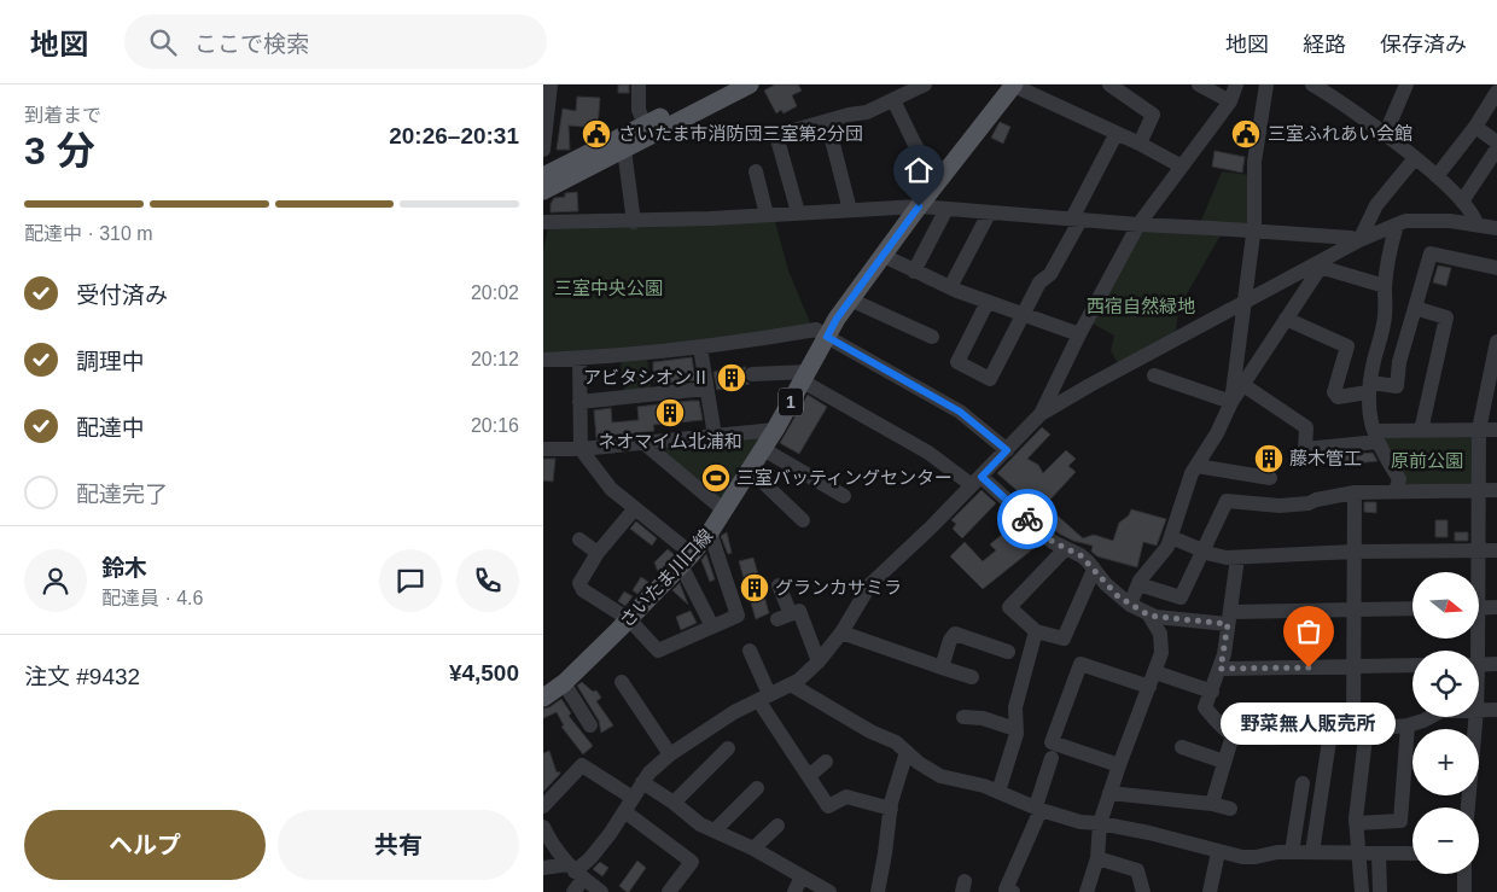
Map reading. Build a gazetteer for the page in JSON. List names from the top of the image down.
{
  "streets": {
    "main road": ["1", "さいたま川口線"]
  },
  "parks": ["三室中央公園", "西宿自然緑地", "原前公園"],
  "places": {
    "public building": ["さいたま市消防団三室第2分団", "三室ふれあい会館"],
    "building": [
      "アビタシオンⅡ",
      "ネオマイム北浦和",
      "藤木管工",
      "グランカサミラ"
    ],
    "sports": ["三室バッティングセンター"],
    "other": ["野菜無人販売所"]
  },
  "north": "right",
  "page": {
    "header": "地図",
    "search": "ここで検索",
    "nav": ["地図", "経路", "保存済み"],
    "heading": ["3 分", "到着まで", "20:26–20:31"],
    "panel": [
      "鈴木",
      "配達員 · 4.6",
      "注文 #9432",
      "¥4,500"
    ],
    "bar": "配達中 · 310 m",
    "list": [
      ["受付済み", "20:02"],
      ["調理中", "20:12"],
      ["配達中", "20:16"],
      "配達完了"
    ],
    "map_buttons": ["+", "−"],
    "bubble": "野菜無人販売所",
    "buttons": ["ヘルプ", "共有"]
  }
}
